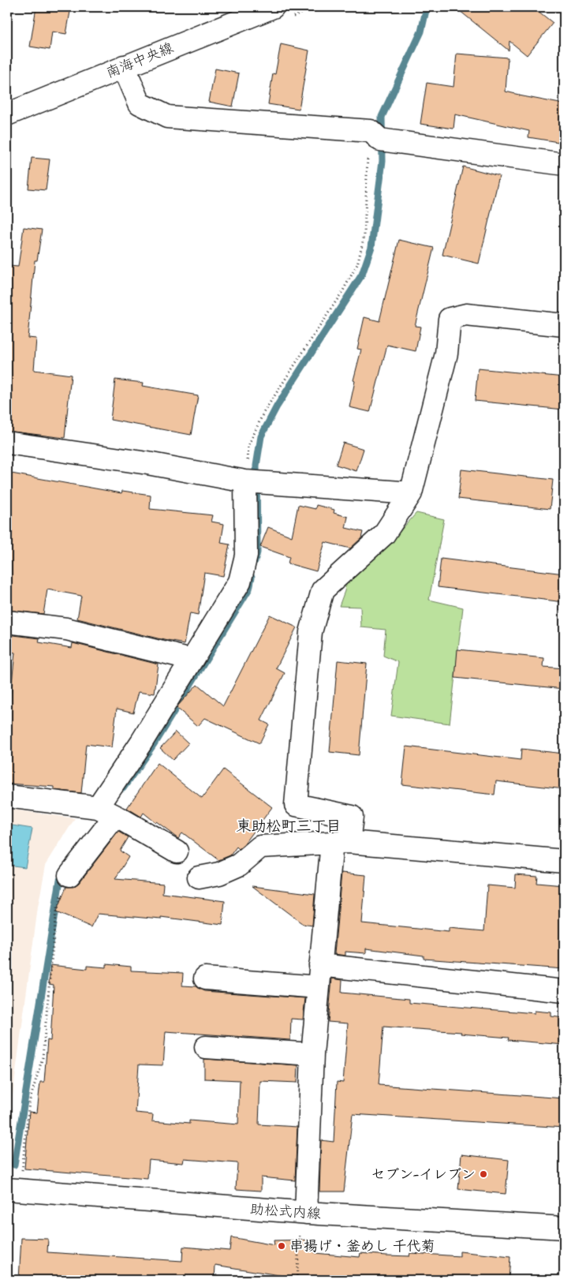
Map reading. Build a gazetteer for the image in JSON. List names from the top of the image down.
{
  "streets": {
    "street": ["南海中央線", "助松式内線"]
  },
  "districts": ["東助松町三丁目"],
  "places": ["セブン-イレブン", "串揚げ・釜めし 千代菊"]
}
